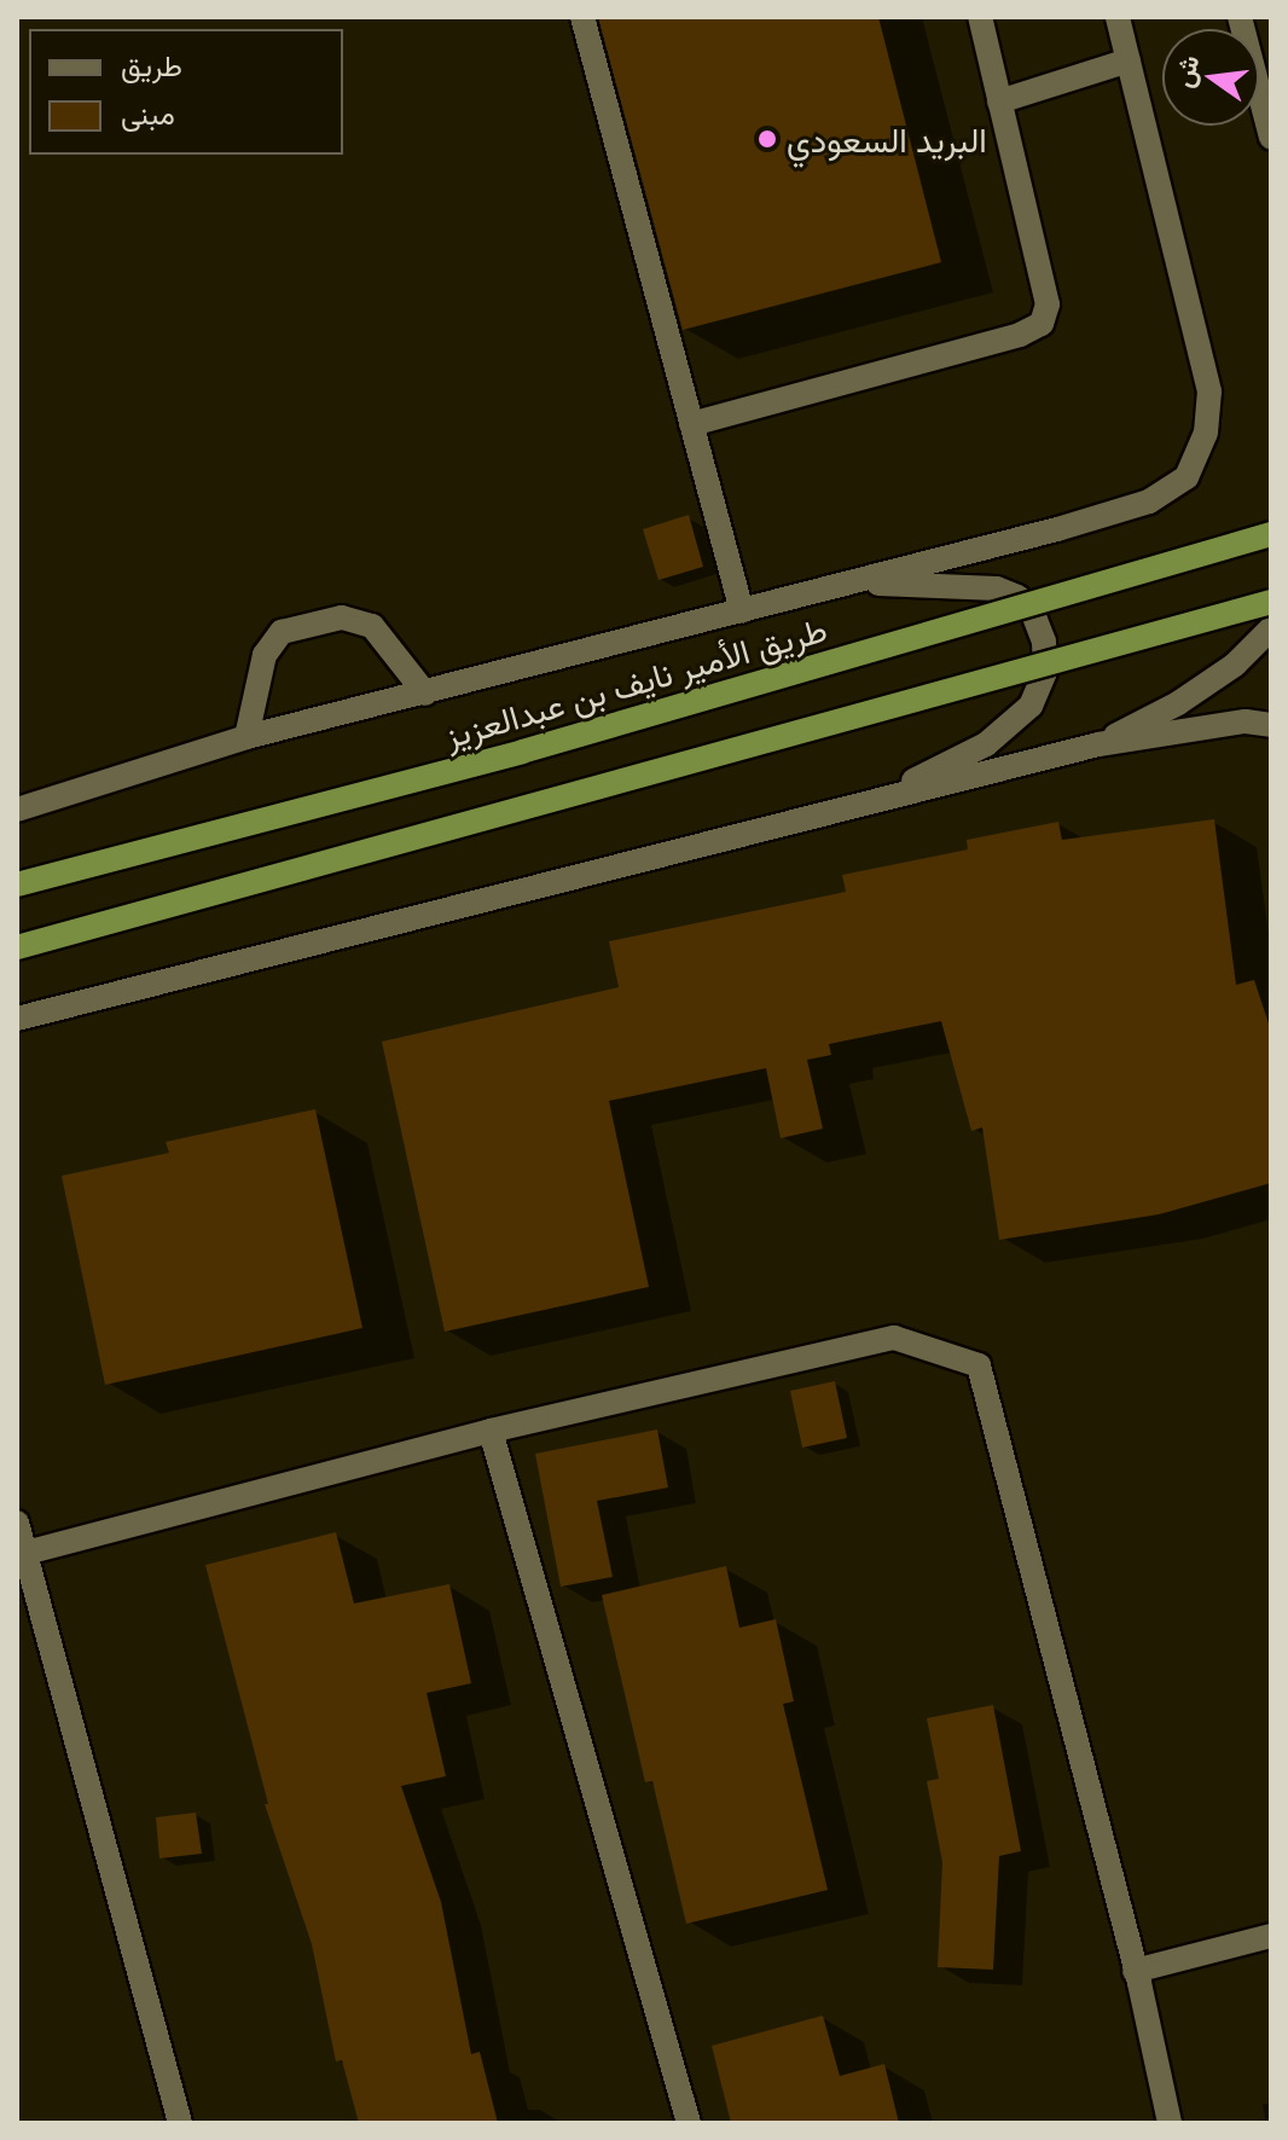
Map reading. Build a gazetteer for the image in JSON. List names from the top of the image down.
{
  "streets": {
    "main road": ["طريق الأمير نايف بن عبدالعزيز"]
  },
  "places": ["البريد السعودي"],
  "legend": ["طريق", "مبنى"],
  "north": "left"
}
